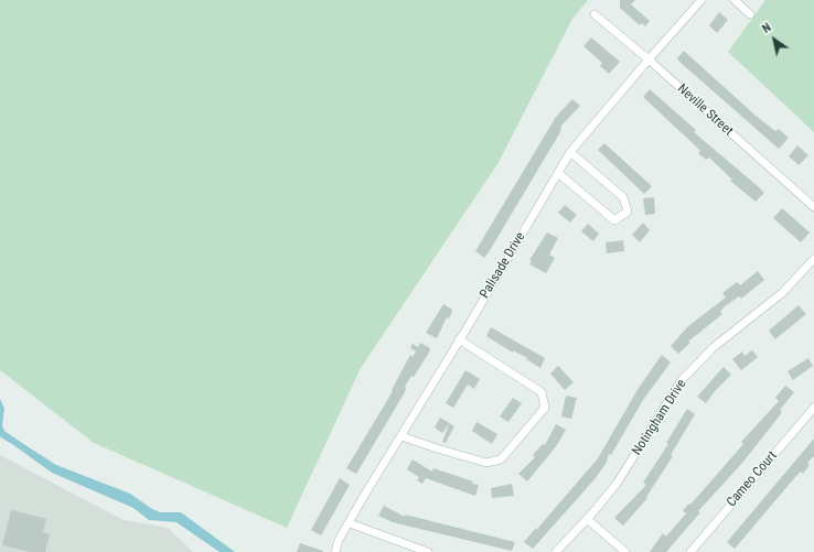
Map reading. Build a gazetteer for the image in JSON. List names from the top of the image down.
{
  "streets": {
    "street": [
      "Neville Street",
      "Palisade Drive",
      "Notingham Drive",
      "Cameo Court"
    ]
  },
  "crossings": [
    ["Neville Street", "Palisade Drive"]
  ],
  "north": "top left"
}
